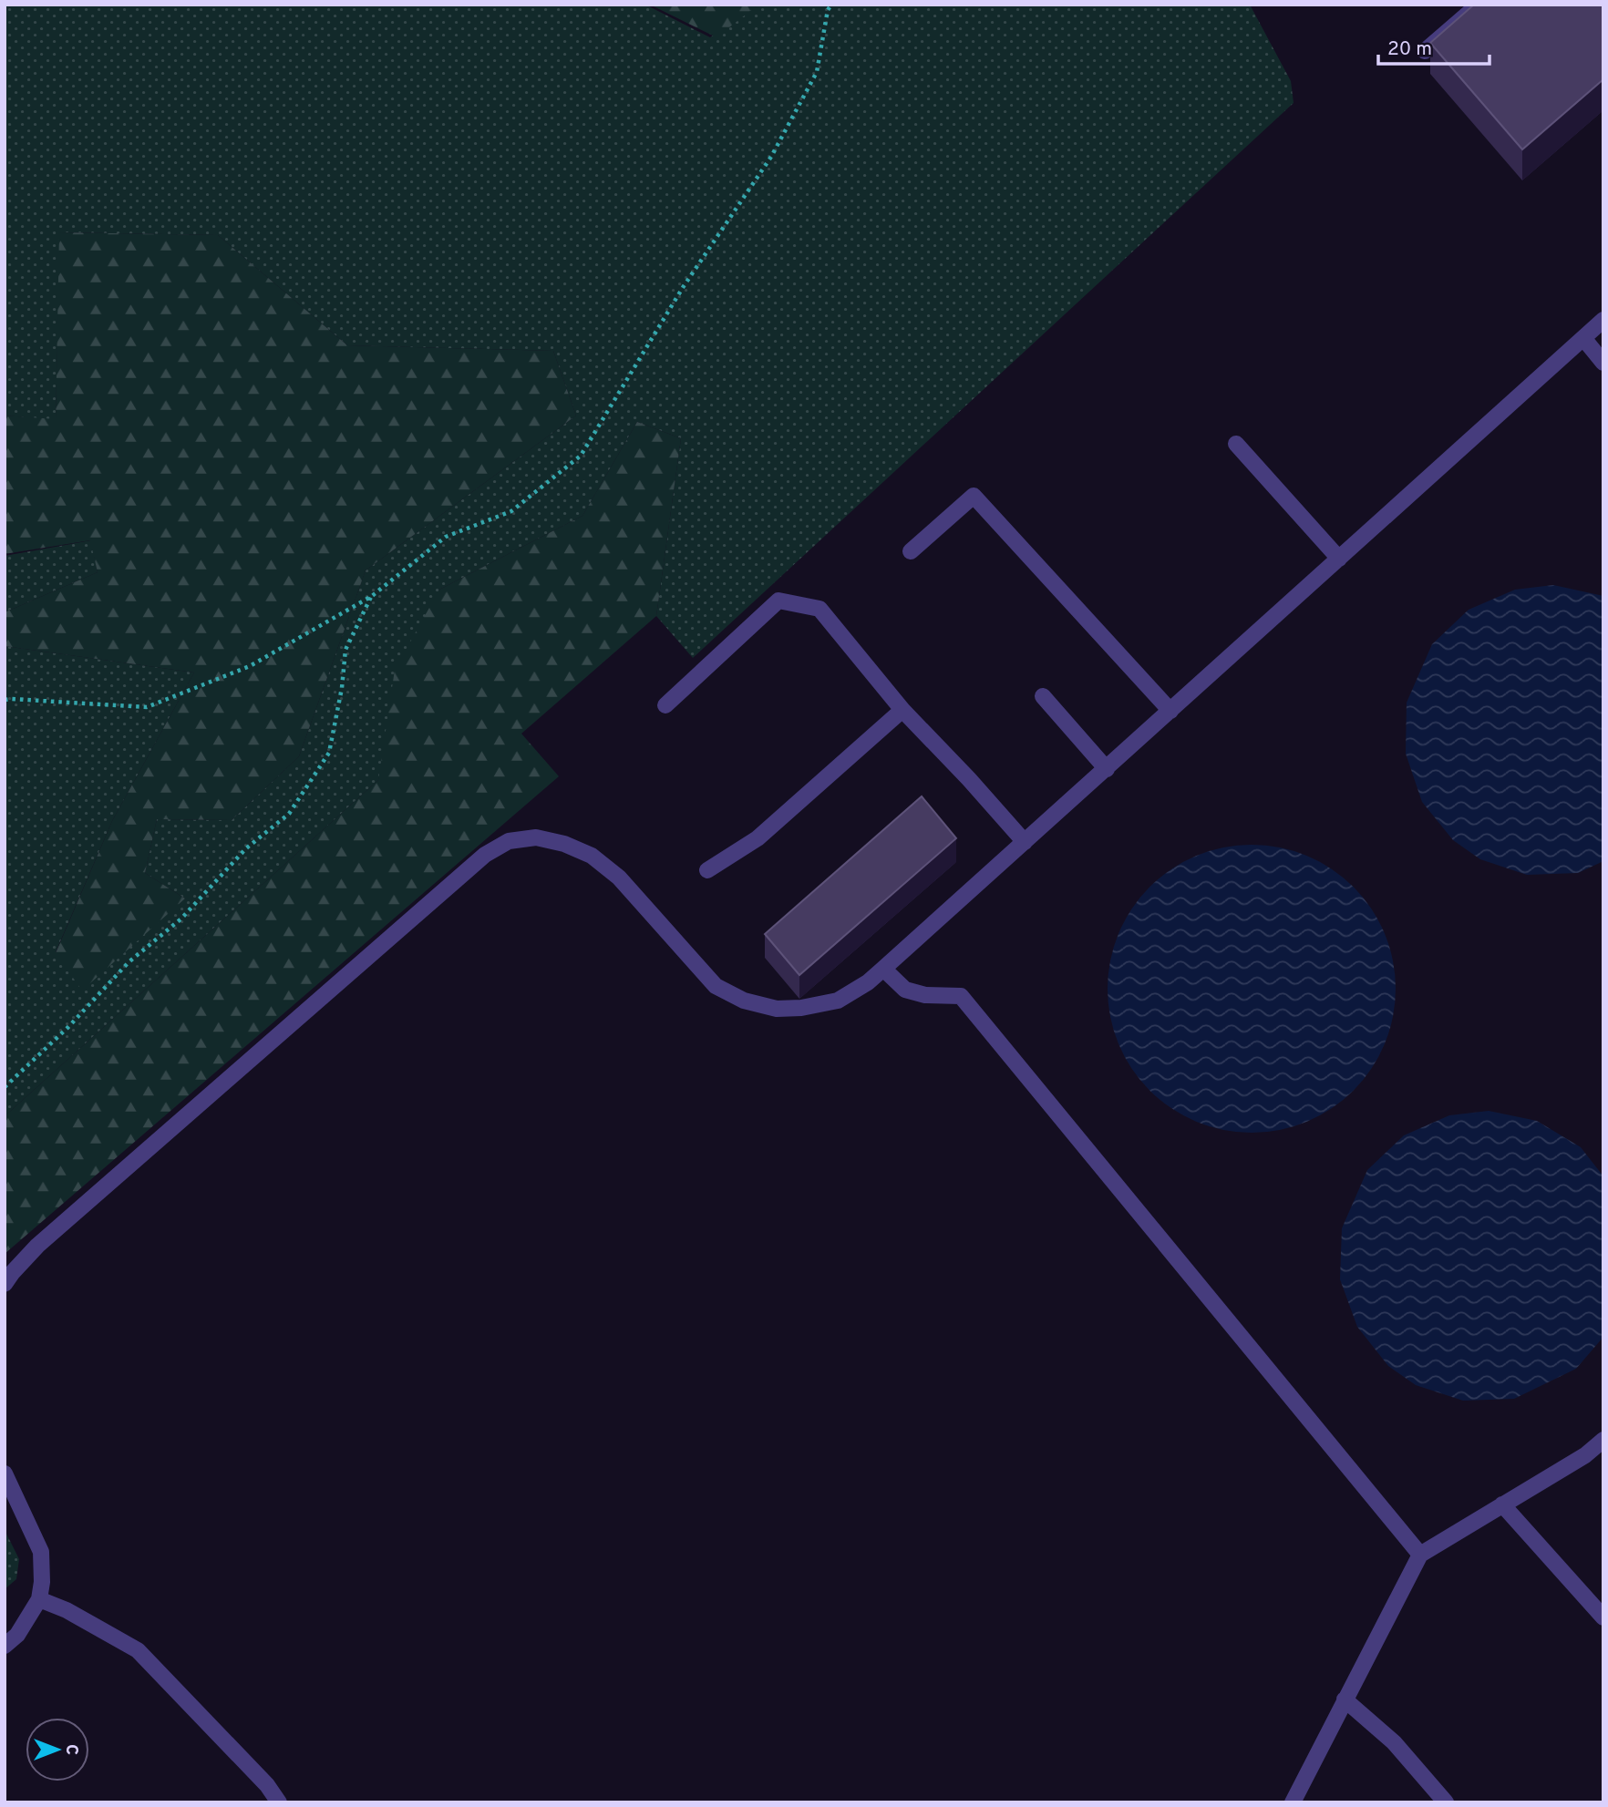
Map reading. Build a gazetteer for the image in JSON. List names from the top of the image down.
{
  "scale_bar": "20 m",
  "north": "right"
}
